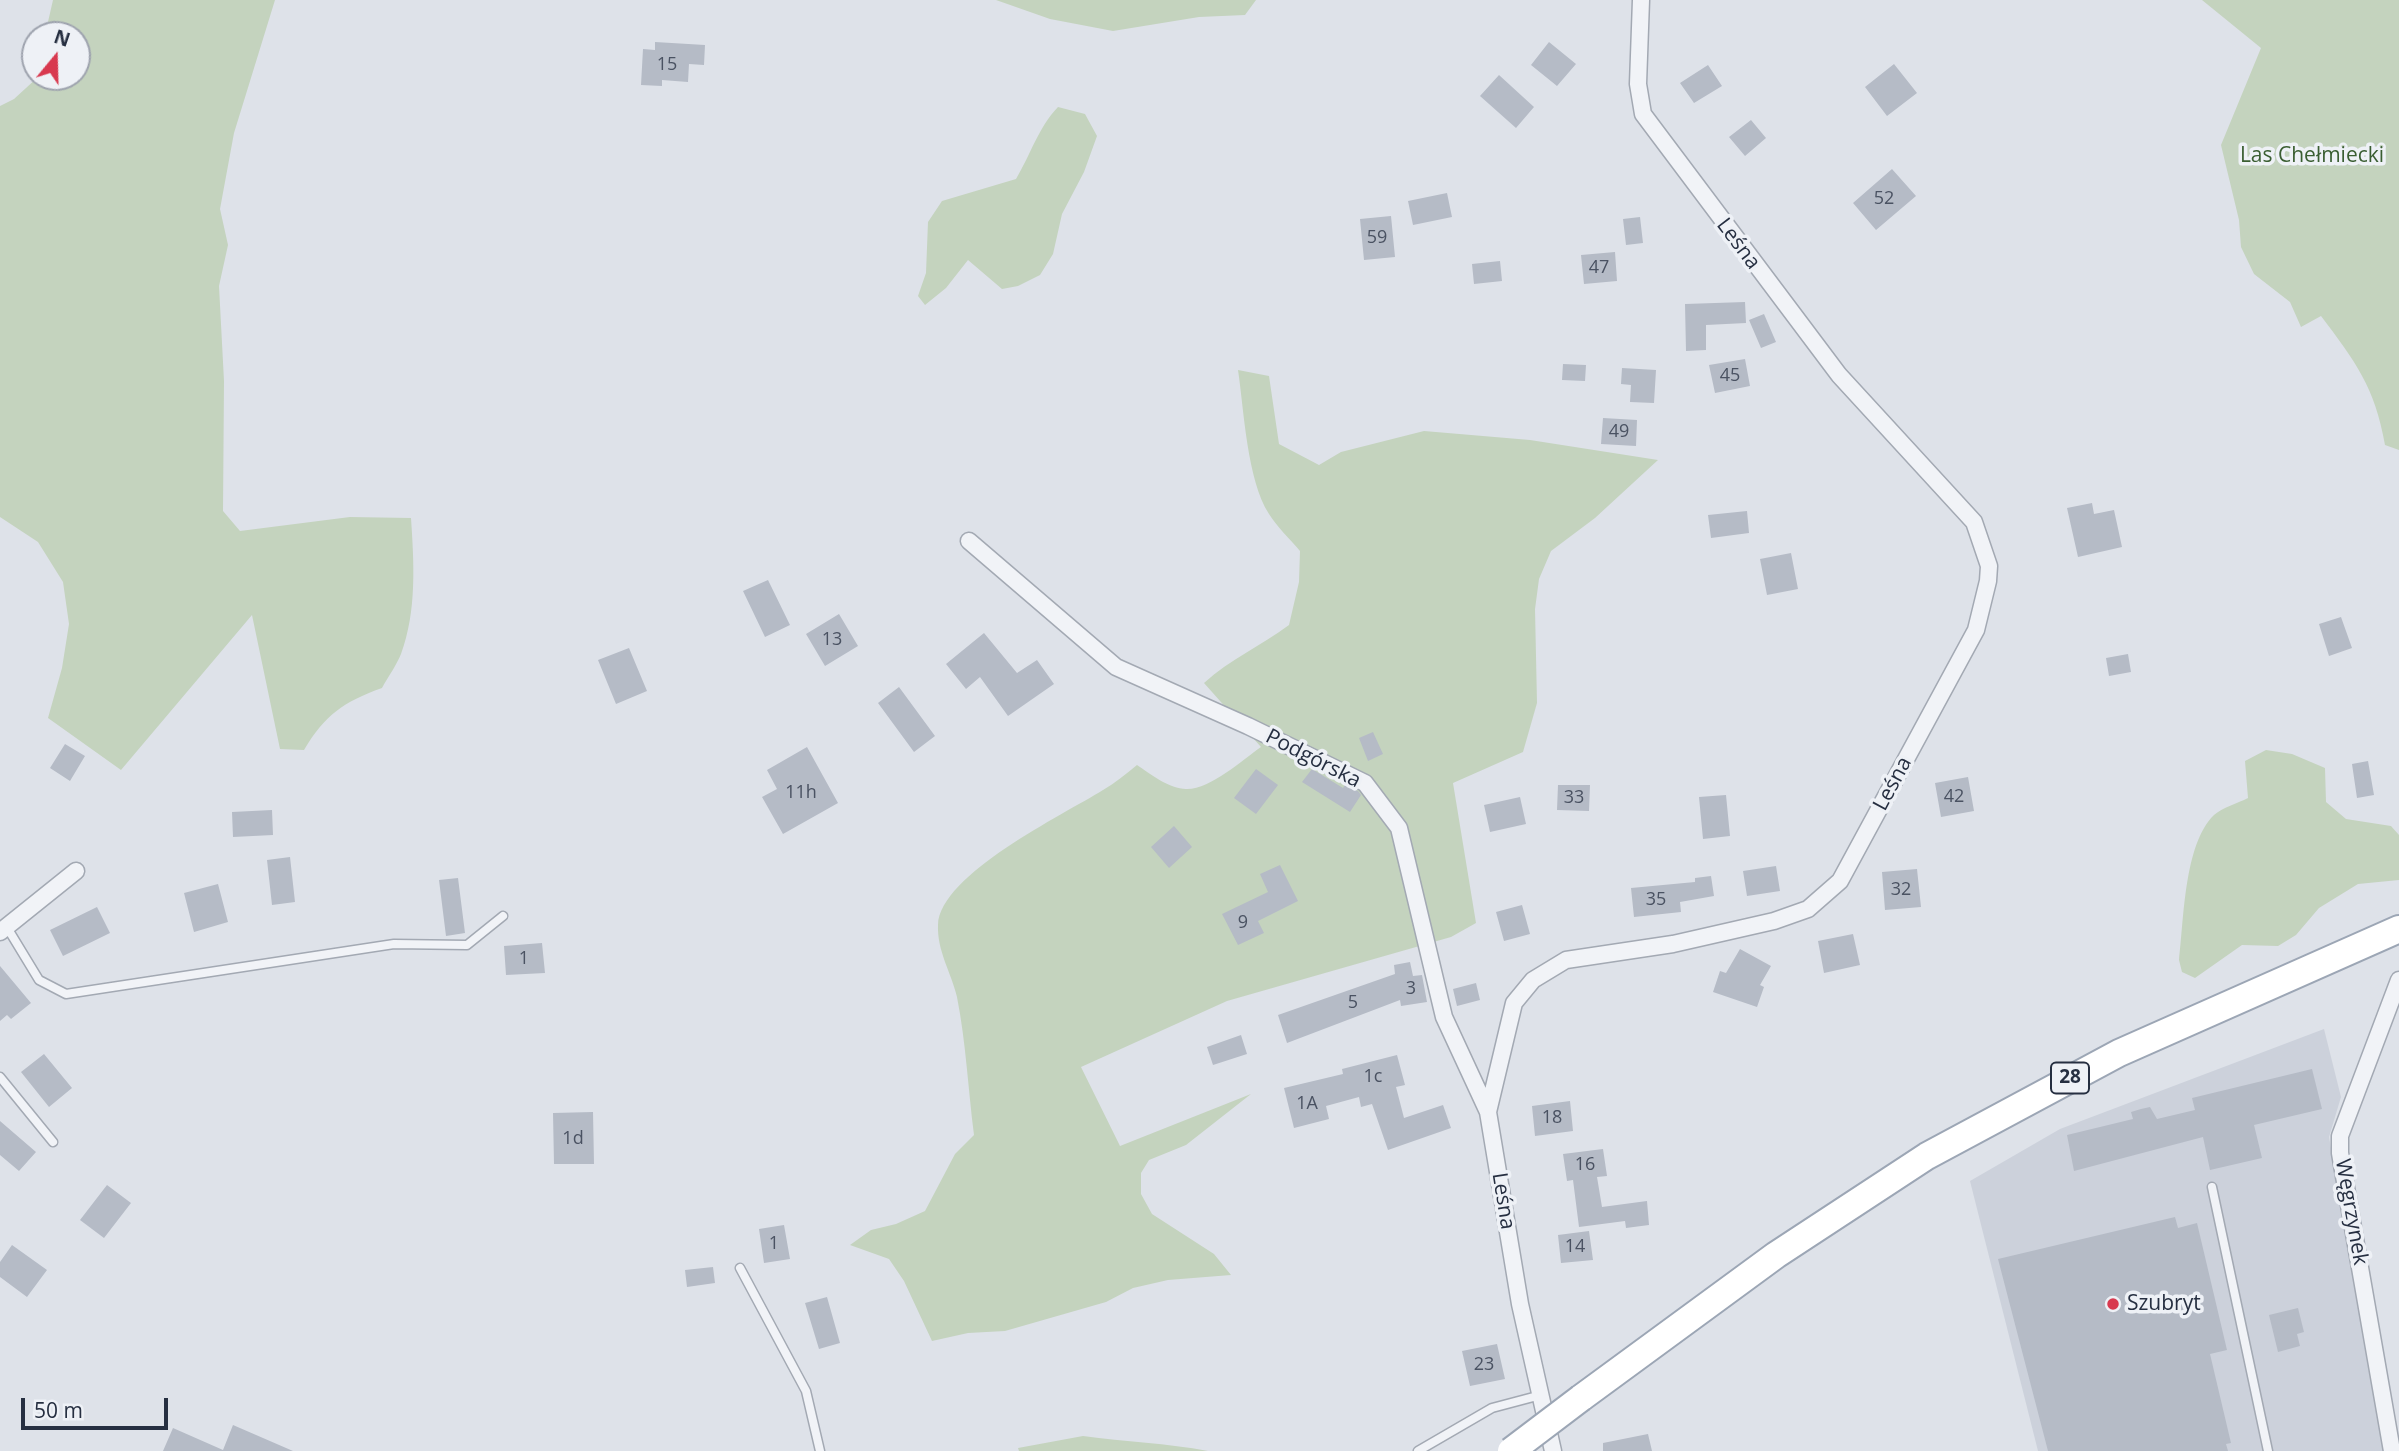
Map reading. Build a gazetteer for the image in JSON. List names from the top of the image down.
{
  "streets": {
    "main road": ["28"],
    "street": ["Leśna", "Podgórska", "Węgrzynek"]
  },
  "crossings": [
    ["Leśna", "Podgórska"]
  ],
  "parks": ["Las Chełmiecki"],
  "places": ["Szubryt"],
  "house_numbers": [
    "15",
    "52",
    "59",
    "47",
    "45",
    "49",
    "13",
    "11h",
    "42",
    "33",
    "32",
    "35",
    "9",
    "1",
    "3",
    "5",
    "1c",
    "1A",
    "18",
    "1d",
    "16",
    "1",
    "14",
    "23"
  ],
  "scale_bar": "50 m",
  "north": "top"
}
